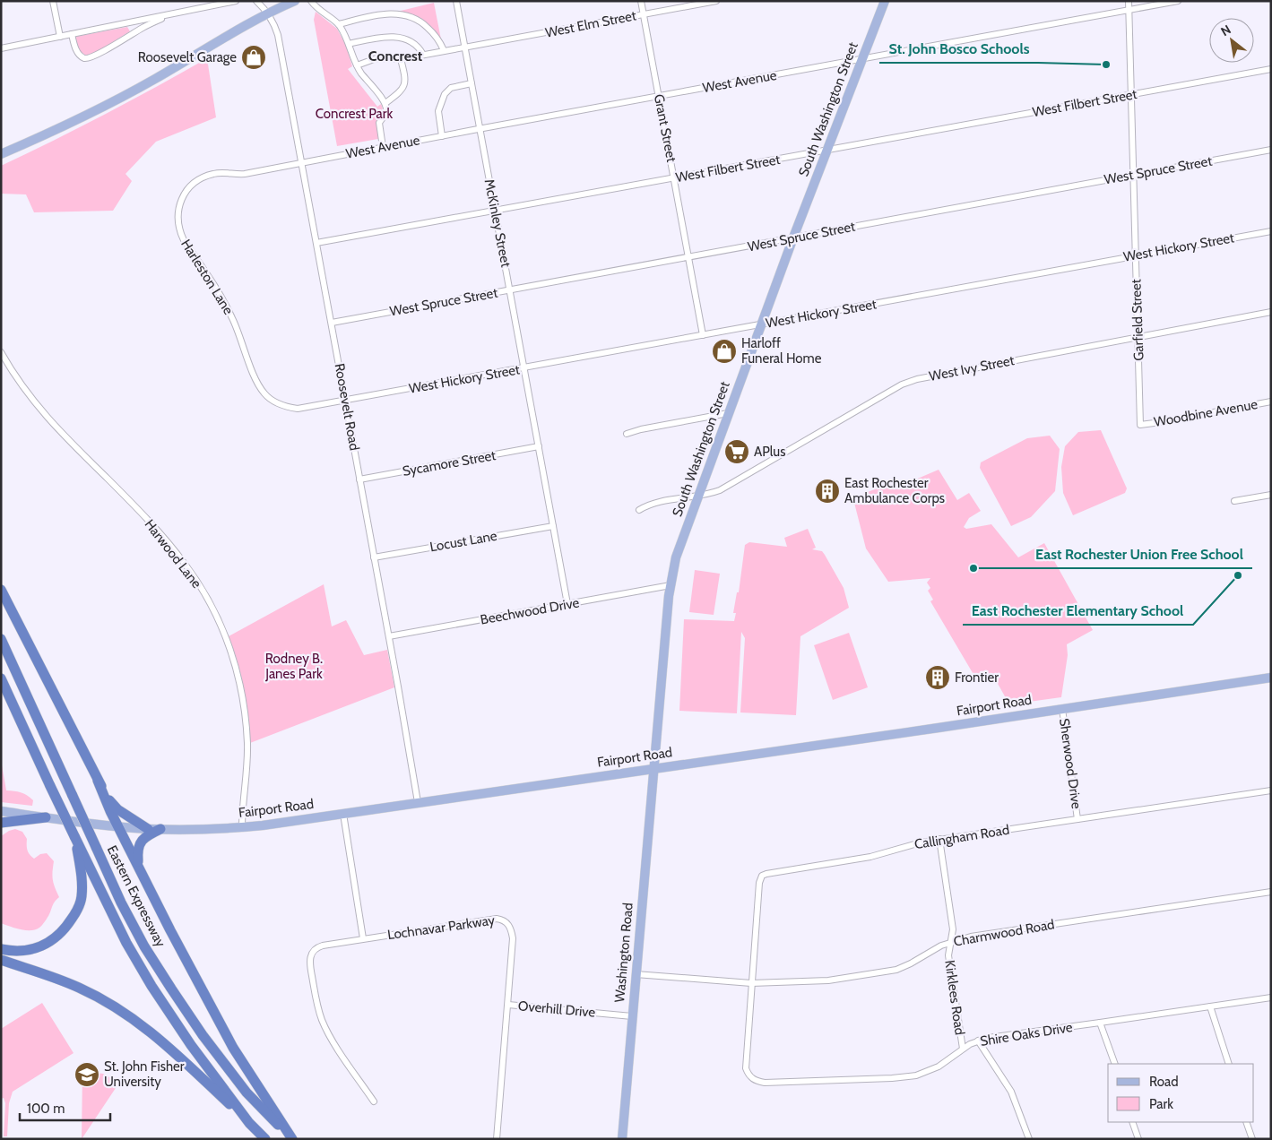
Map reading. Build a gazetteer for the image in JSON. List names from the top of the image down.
{
  "streets": {
    "highway": ["Eastern Expressway"],
    "main road": ["South Washington Street", "Fairport Road", "Washington Road"],
    "street": [
      "West Elm Street",
      "West Avenue",
      "West Filbert Street",
      "Grant Street",
      "West Spruce Street",
      "McKinley Street",
      "West Hickory Street",
      "Harleston Lane",
      "Garfield Street",
      "West Ivy Street",
      "Roosevelt Road",
      "Woodbine Avenue",
      "Sycamore Street",
      "Locust Lane",
      "Harwood Lane",
      "Beechwood Drive",
      "Sherwood Drive",
      "Callingham Road",
      "Lochnavar Parkway",
      "Charmwood Road",
      "Kirklees Road",
      "Overhill Drive",
      "Shire Oaks Drive"
    ]
  },
  "crossings": [
    ["West Elm Street", "Grant Street"],
    ["West Elm Street", "McKinley Street"],
    ["West Avenue", "South Washington Street"],
    ["West Avenue", "Grant Street"],
    ["West Avenue", "McKinley Street"],
    ["West Avenue", "Harleston Lane"],
    ["West Avenue", "Garfield Street"],
    ["West Avenue", "Roosevelt Road"],
    ["West Filbert Street", "South Washington Street"],
    ["West Filbert Street", "Grant Street"],
    ["West Filbert Street", "McKinley Street"],
    ["West Filbert Street", "Garfield Street"],
    ["West Filbert Street", "Roosevelt Road"],
    ["South Washington Street", "West Spruce Street"],
    ["South Washington Street", "West Hickory Street"],
    ["South Washington Street", "West Ivy Street"],
    ["South Washington Street", "Beechwood Drive"],
    ["South Washington Street", "Fairport Road"],
    ["South Washington Street", "Washington Road"],
    ["Grant Street", "West Spruce Street"],
    ["Grant Street", "West Hickory Street"],
    ["West Spruce Street", "McKinley Street"],
    ["West Spruce Street", "Garfield Street"],
    ["West Spruce Street", "Roosevelt Road"],
    ["McKinley Street", "West Hickory Street"],
    ["McKinley Street", "Sycamore Street"],
    ["McKinley Street", "Locust Lane"],
    ["McKinley Street", "Beechwood Drive"],
    ["West Hickory Street", "Harleston Lane"],
    ["West Hickory Street", "Garfield Street"],
    ["West Hickory Street", "Roosevelt Road"],
    ["Harleston Lane", "Roosevelt Road"],
    ["Garfield Street", "West Ivy Street"],
    ["Garfield Street", "Woodbine Avenue"],
    ["Roosevelt Road", "Sycamore Street"],
    ["Roosevelt Road", "Locust Lane"],
    ["Roosevelt Road", "Beechwood Drive"],
    ["Roosevelt Road", "Fairport Road"],
    ["Harwood Lane", "Fairport Road"],
    ["Fairport Road", "Sherwood Drive"],
    ["Fairport Road", "Washington Road"],
    ["Sherwood Drive", "Callingham Road"],
    ["Callingham Road", "Charmwood Road"],
    ["Callingham Road", "Kirklees Road"],
    ["Callingham Road", "Shire Oaks Drive"],
    ["Lochnavar Parkway", "Overhill Drive"],
    ["Charmwood Road", "Washington Road"],
    ["Charmwood Road", "Kirklees Road"],
    ["Charmwood Road", "Shire Oaks Drive"],
    ["Washington Road", "Overhill Drive"],
    ["Kirklees Road", "Shire Oaks Drive"]
  ],
  "districts": ["Concrest"],
  "parks": ["Concrest Park", "Rodney B. Janes Park"],
  "places": {
    "shop": ["Roosevelt Garage", "Harloff Funeral Home"],
    "other": ["St. John Bosco Schools", "East Rochester Union Free School", "East Rochester Elementary School"],
    "supermarket": ["APlus"],
    "building": ["East Rochester Ambulance Corps", "Frontier"],
    "school or university": ["St. John Fisher University"]
  },
  "legend": ["Road", "Park"],
  "scale_bar": "100 m",
  "north": "top left"
}
